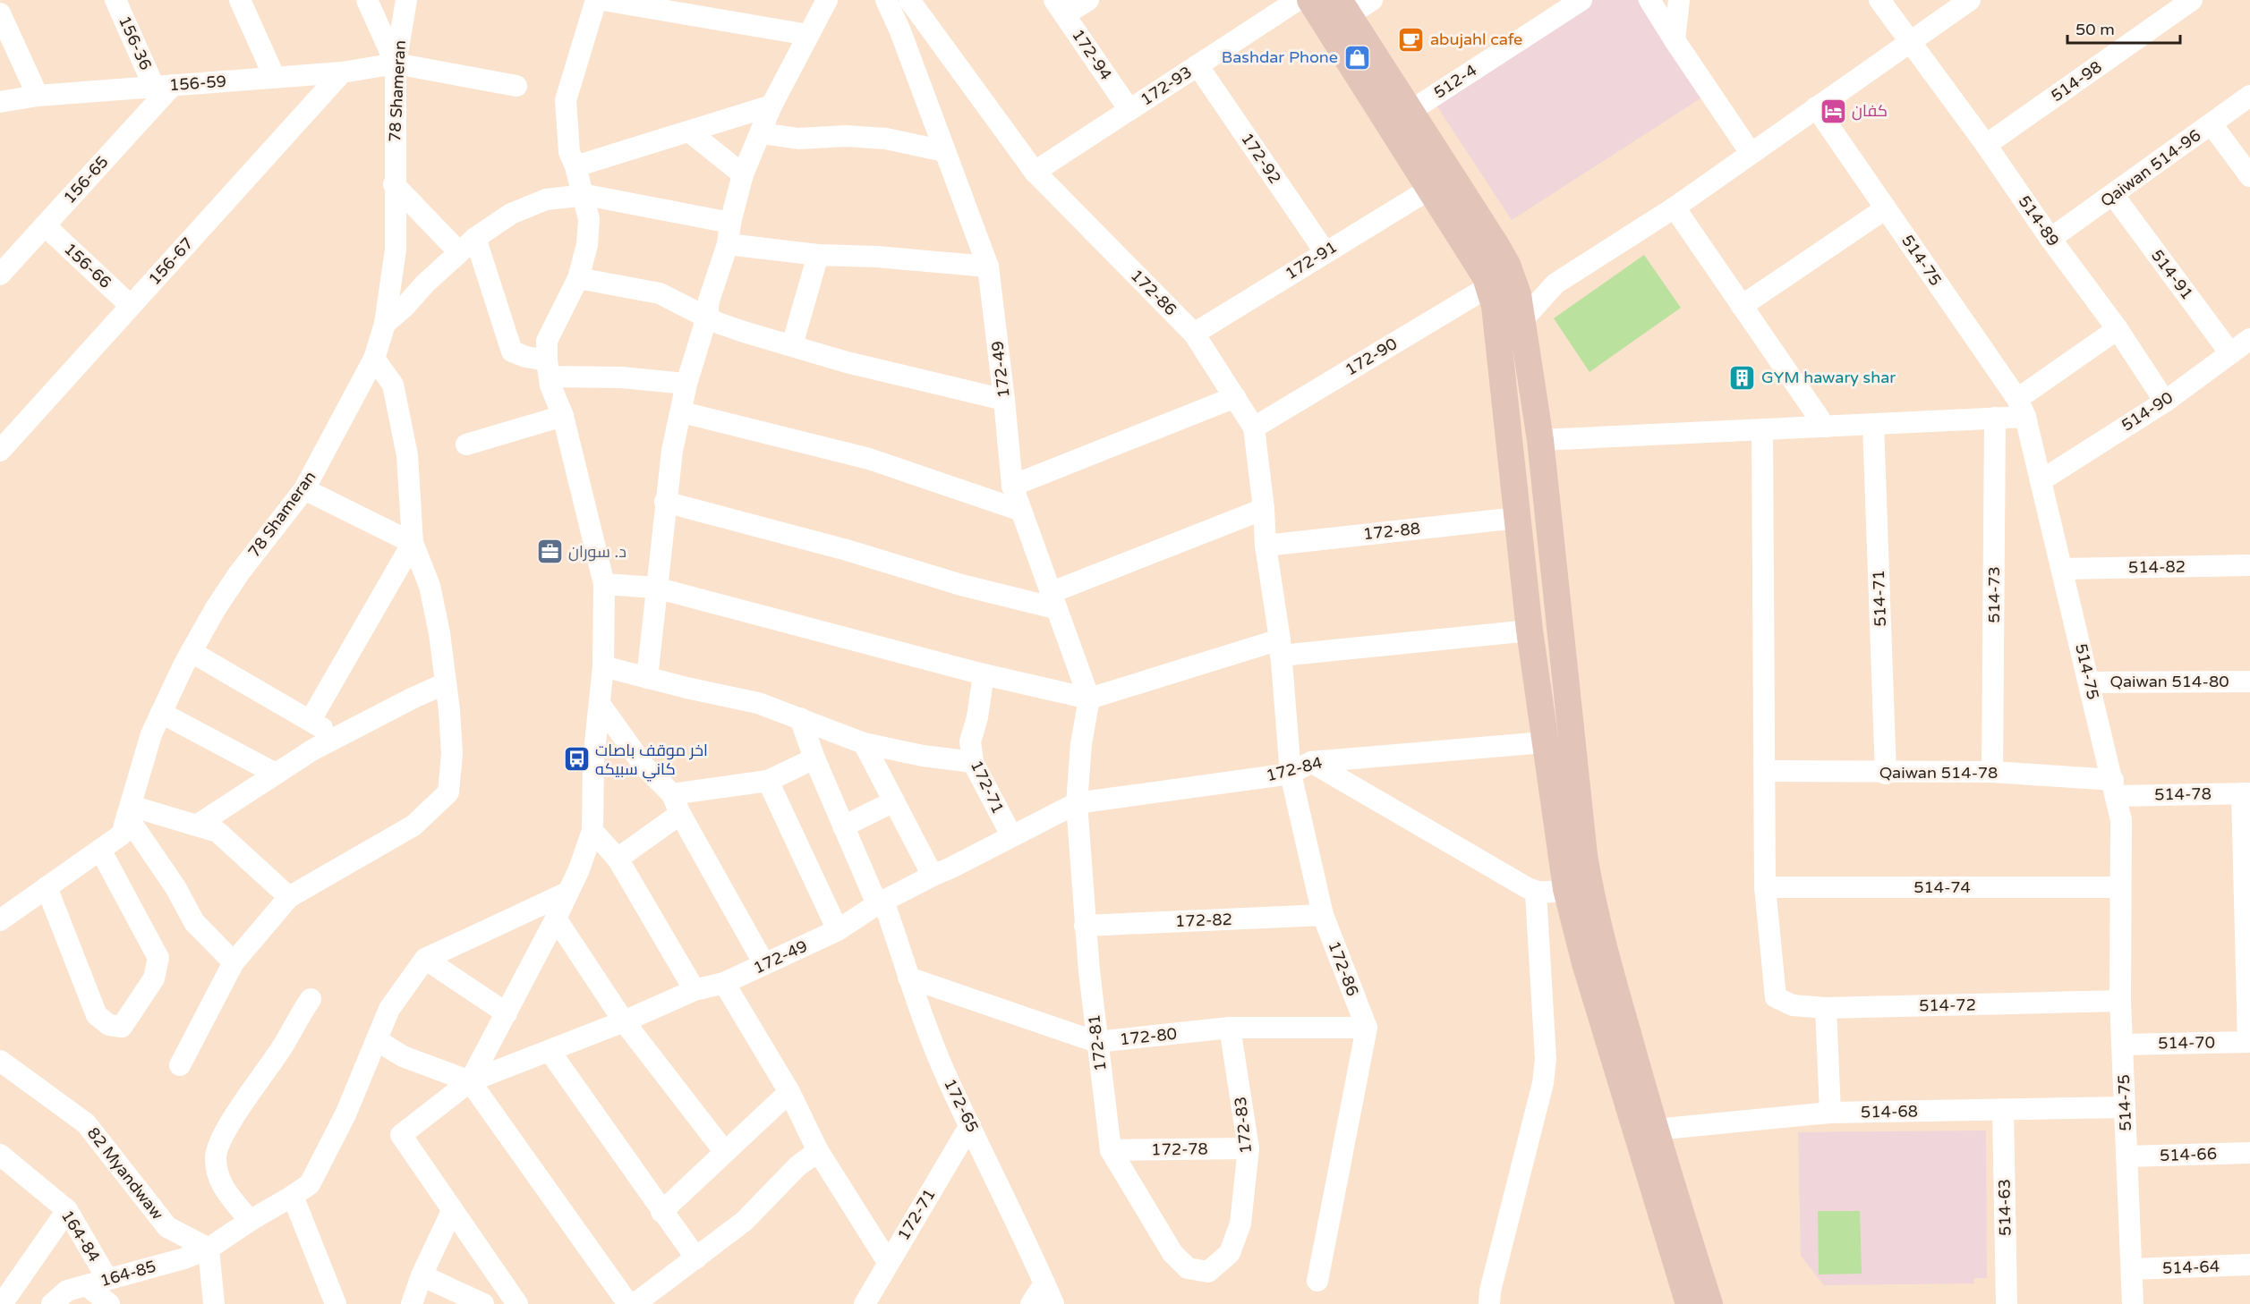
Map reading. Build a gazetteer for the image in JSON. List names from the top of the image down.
{
  "streets": {
    "street": [
      "156-36",
      "172-94",
      "512-4",
      "514-98",
      "156-59",
      "172-93",
      "78 Shameran",
      "172-92",
      "Qaiwan 514-96",
      "156-65",
      "514-89",
      "172-91",
      "514-75",
      "156-67",
      "156-66",
      "514-91",
      "172-86",
      "172-90",
      "172-49",
      "514-90",
      "172-88",
      "514-82",
      "514-73",
      "514-71",
      "Qaiwan 514-80",
      "172-84",
      "Qaiwan 514-78",
      "172-71",
      "514-78",
      "514-74",
      "172-82",
      "514-72",
      "172-80",
      "172-81",
      "514-70",
      "172-65",
      "514-68",
      "172-83",
      "172-78",
      "514-66",
      "82 Myandwaw",
      "514-63",
      "164-84",
      "514-64",
      "164-85"
    ]
  },
  "crossings": [
    ["156-36", "156-59"],
    ["156-36", "156-65"],
    ["172-94", "172-93"],
    ["514-98", "514-89"],
    ["156-59", "78 Shameran"],
    ["156-59", "156-65"],
    ["156-59", "156-67"],
    ["172-93", "172-92"],
    ["172-93", "172-86"],
    ["172-92", "172-91"],
    ["Qaiwan 514-96", "514-89"],
    ["Qaiwan 514-96", "514-91"],
    ["156-65", "156-66"],
    ["514-89", "514-90"],
    ["172-91", "172-86"],
    ["514-75", "514-90"],
    ["514-75", "514-82"],
    ["514-75", "Qaiwan 514-80"],
    ["514-75", "Qaiwan 514-78"],
    ["514-75", "514-78"],
    ["514-75", "514-74"],
    ["514-75", "514-72"],
    ["514-75", "514-70"],
    ["514-75", "514-68"],
    ["514-75", "514-66"],
    ["514-75", "514-64"],
    ["156-67", "156-66"],
    ["514-91", "514-90"],
    ["172-86", "172-90"],
    ["172-86", "172-49"],
    ["172-86", "172-88"],
    ["172-86", "172-84"],
    ["172-86", "172-82"],
    ["172-86", "172-80"],
    ["172-49", "172-84"],
    ["172-49", "172-71"],
    ["172-49", "172-81"],
    ["172-49", "172-65"],
    ["514-73", "Qaiwan 514-78"],
    ["514-71", "Qaiwan 514-78"],
    ["172-84", "172-81"],
    ["Qaiwan 514-78", "514-78"],
    ["172-71", "172-65"],
    ["514-74", "514-72"],
    ["172-82", "172-81"],
    ["172-80", "172-81"],
    ["172-80", "172-65"],
    ["172-80", "172-83"],
    ["172-81", "172-83"],
    ["172-81", "172-78"],
    ["514-68", "514-63"],
    ["172-83", "172-78"],
    ["82 Myandwaw", "164-85"],
    ["164-84", "164-85"]
  ],
  "places": {
    "cafe": ["abujahl cafe"],
    "shop": ["Bashdar Phone"],
    "hotel": ["كفان"],
    "building": ["GYM hawary shar"],
    "office": ["د. سوران"],
    "bus stop": ["اخر موقف باصات كاني سبيكه"]
  },
  "scale_bar": "50 m"
}
